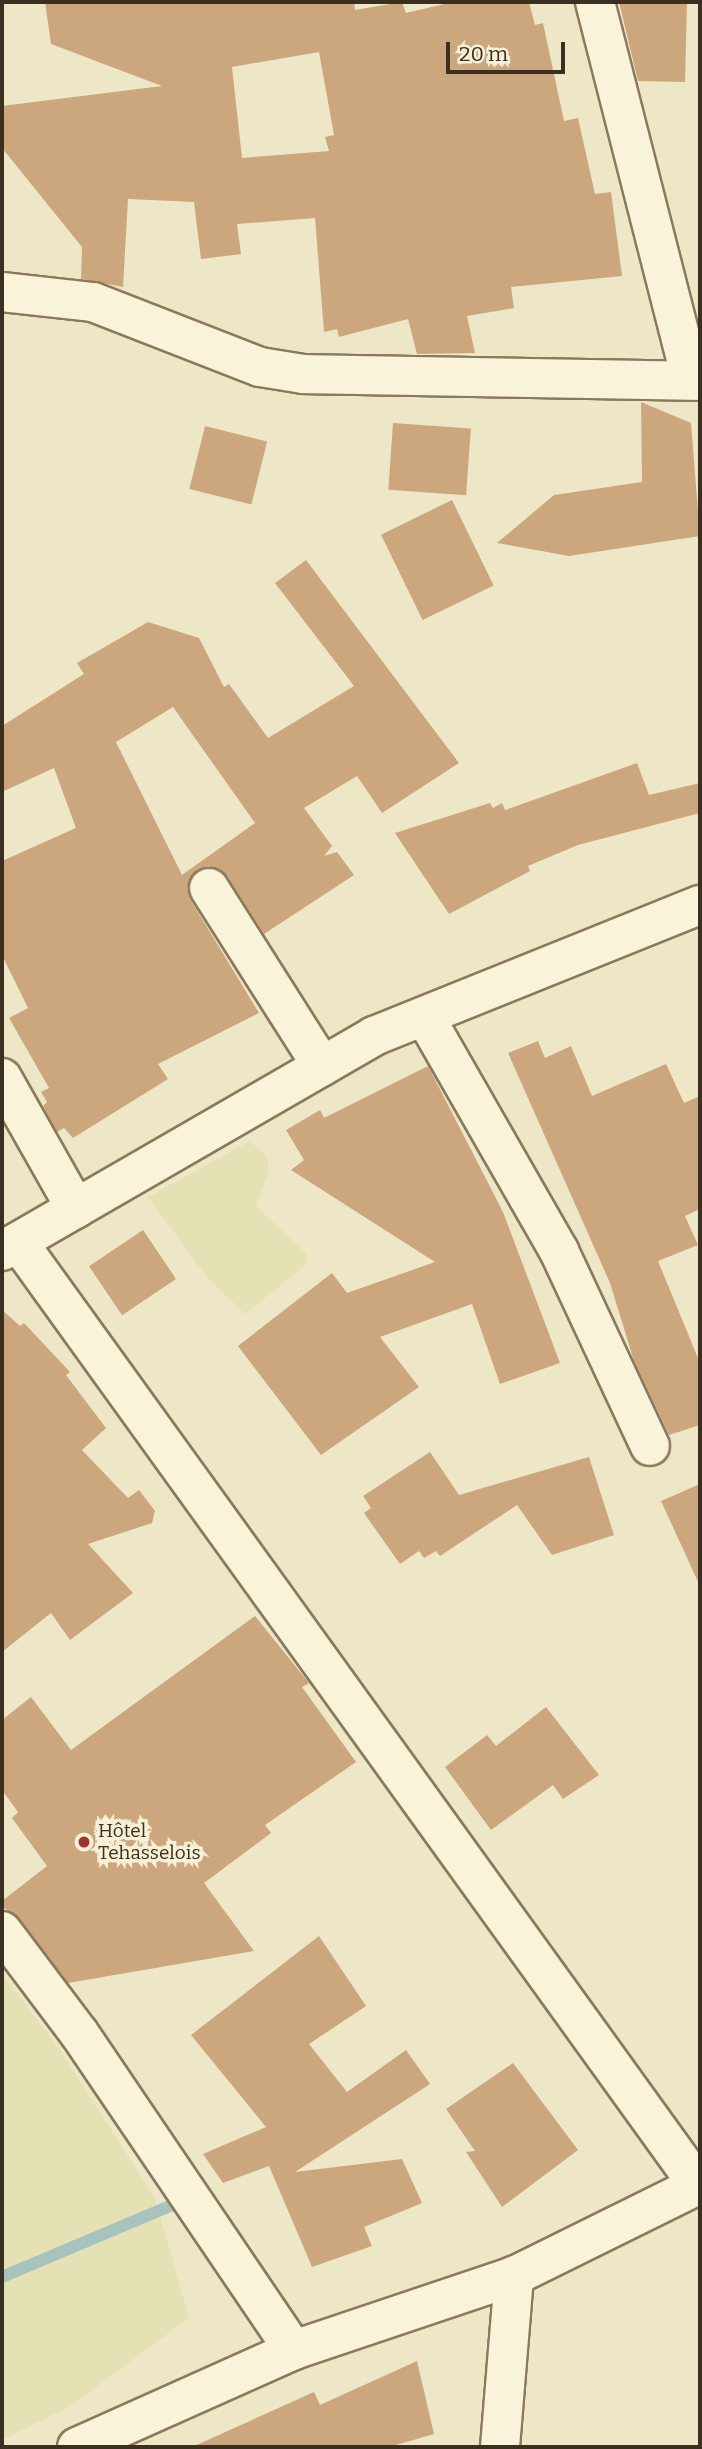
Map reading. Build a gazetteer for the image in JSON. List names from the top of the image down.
{
  "places": ["Hôtel Tehasselois"],
  "scale_bar": "20 m"
}
